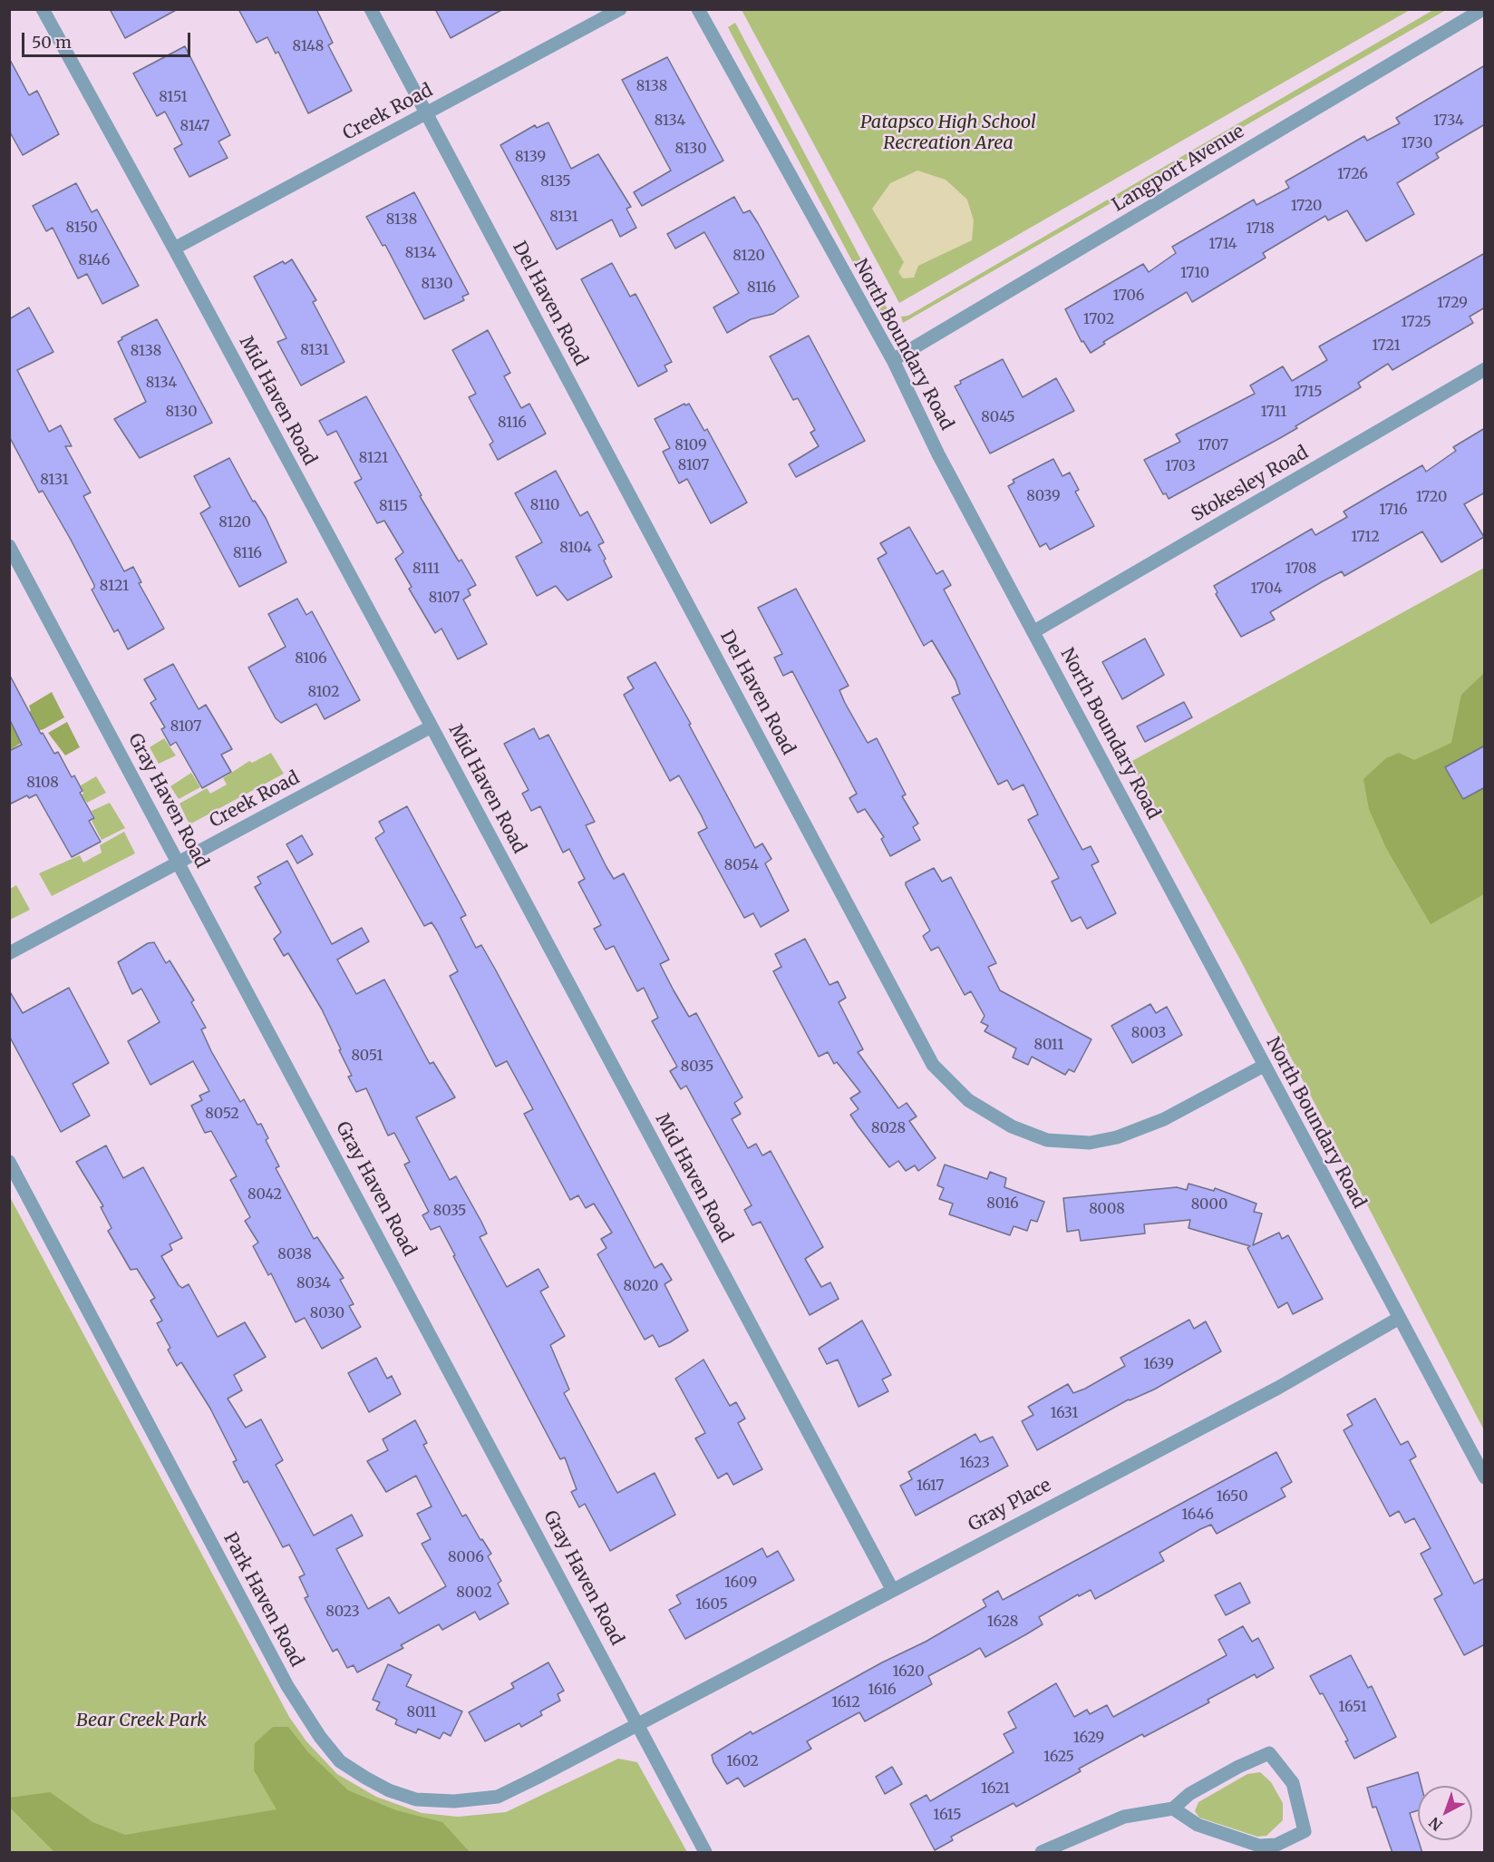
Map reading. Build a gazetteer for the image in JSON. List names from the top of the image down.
{
  "streets": {
    "street": [
      "Creek Road",
      "Langport Avenue",
      "Del Haven Road",
      "North Boundary Road",
      "Mid Haven Road",
      "Stokesley Road",
      "Gray Haven Road",
      "Gray Place",
      "Park Haven Road"
    ]
  },
  "crossings": [
    ["Creek Road", "Del Haven Road"],
    ["Creek Road", "Mid Haven Road"],
    ["Creek Road", "Gray Haven Road"],
    ["Langport Avenue", "North Boundary Road"],
    ["Del Haven Road", "North Boundary Road"],
    ["North Boundary Road", "Stokesley Road"],
    ["North Boundary Road", "Gray Place"],
    ["Mid Haven Road", "Gray Place"],
    ["Gray Haven Road", "Gray Place"],
    ["Gray Haven Road", "Park Haven Road"],
    ["Gray Place", "Park Haven Road"]
  ],
  "parks": ["Patapsco High School Recreation Area", "Bear Creek Park"],
  "house_numbers": [
    "8148",
    "8138",
    "8151",
    "8134",
    "1734",
    "8147",
    "1730",
    "8130",
    "8139",
    "1726",
    "8135",
    "1720",
    "8131",
    "8138",
    "8150",
    "1718",
    "1714",
    "8134",
    "8120",
    "8146",
    "1710",
    "8130",
    "8116",
    "1706",
    "1729",
    "1702",
    "1725",
    "1721",
    "8131",
    "8138",
    "8134",
    "1715",
    "8130",
    "1711",
    "8045",
    "8116",
    "8109",
    "1707",
    "8121",
    "8107",
    "1703",
    "8131",
    "8039",
    "1720",
    "8110",
    "8115",
    "1716",
    "8120",
    "1712",
    "8104",
    "8116",
    "8111",
    "1708",
    "8121",
    "1704",
    "8107",
    "8106",
    "8102",
    "8107",
    "8108",
    "8054",
    "8003",
    "8011",
    "8051",
    "8035",
    "8052",
    "8028",
    "8042",
    "8016",
    "8000",
    "8008",
    "8035",
    "8038",
    "8034",
    "8020",
    "8030",
    "1639",
    "1631",
    "1623",
    "1617",
    "1650",
    "1646",
    "8006",
    "1609",
    "8002",
    "1605",
    "8023",
    "1628",
    "1620",
    "1616",
    "1612",
    "1651",
    "8011",
    "1629",
    "1625",
    "1602",
    "1621",
    "1615"
  ],
  "scale_bar": "50 m",
  "north": "bottom left"
}
